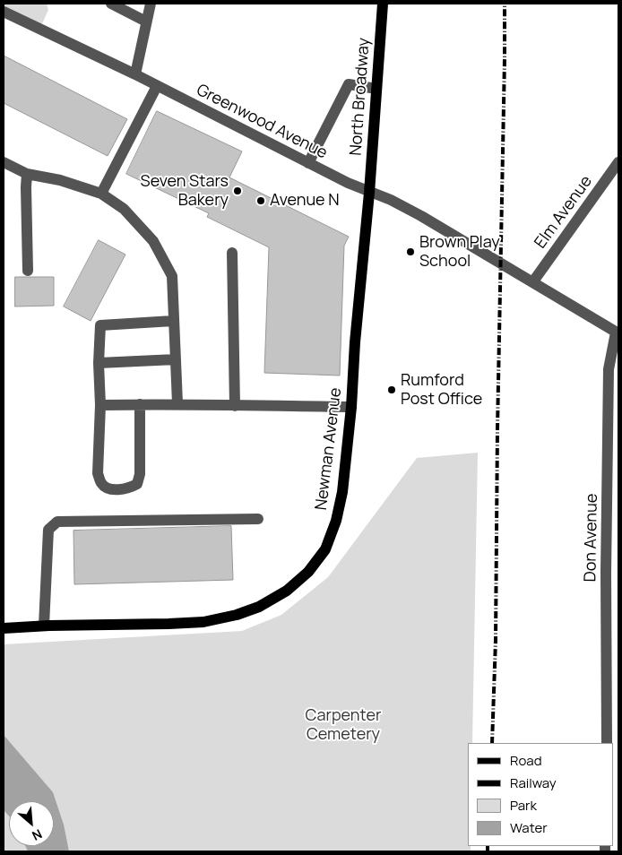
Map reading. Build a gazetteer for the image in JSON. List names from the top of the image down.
{
  "streets": {
    "main road": ["North Broadway", "Newman Avenue"],
    "street": ["Greenwood Avenue", "Elm Avenue", "Don Avenue"]
  },
  "crossings": [
    ["North Broadway", "Greenwood Avenue"],
    ["North Broadway", "Newman Avenue"],
    ["Greenwood Avenue", "Elm Avenue"],
    ["Greenwood Avenue", "Newman Avenue"],
    ["Greenwood Avenue", "Don Avenue"]
  ],
  "parks": ["Carpenter Cemetery"],
  "places": [
    "Seven Stars Bakery",
    "Avenue N",
    "Brown Play School",
    "Rumford Post Office"
  ],
  "legend": [
    "Road",
    "Railway",
    "Park",
    "Water"
  ],
  "north": "bottom right"
}
